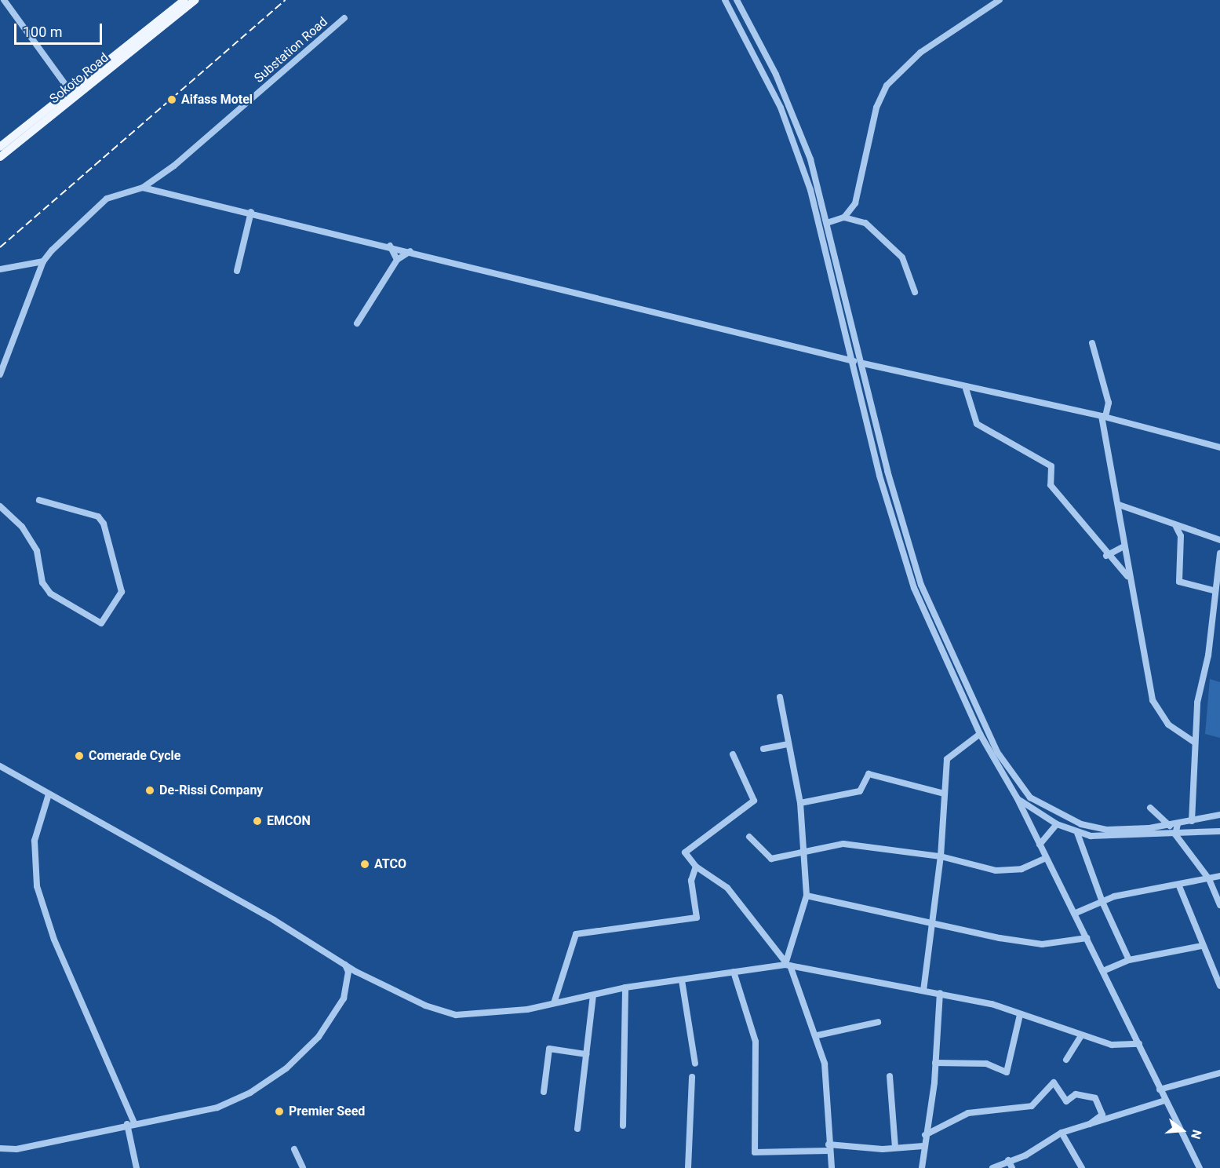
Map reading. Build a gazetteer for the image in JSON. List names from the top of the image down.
{
  "streets": {
    "main road": ["Sokoto Road"],
    "street": ["Substation Road"]
  },
  "places": [
    "Aifass Motel",
    "Comerade Cycle",
    "De-Rissi Company",
    "EMCON",
    "ATCO",
    "Premier Seed"
  ],
  "scale_bar": "100 m",
  "north": "right"
}
